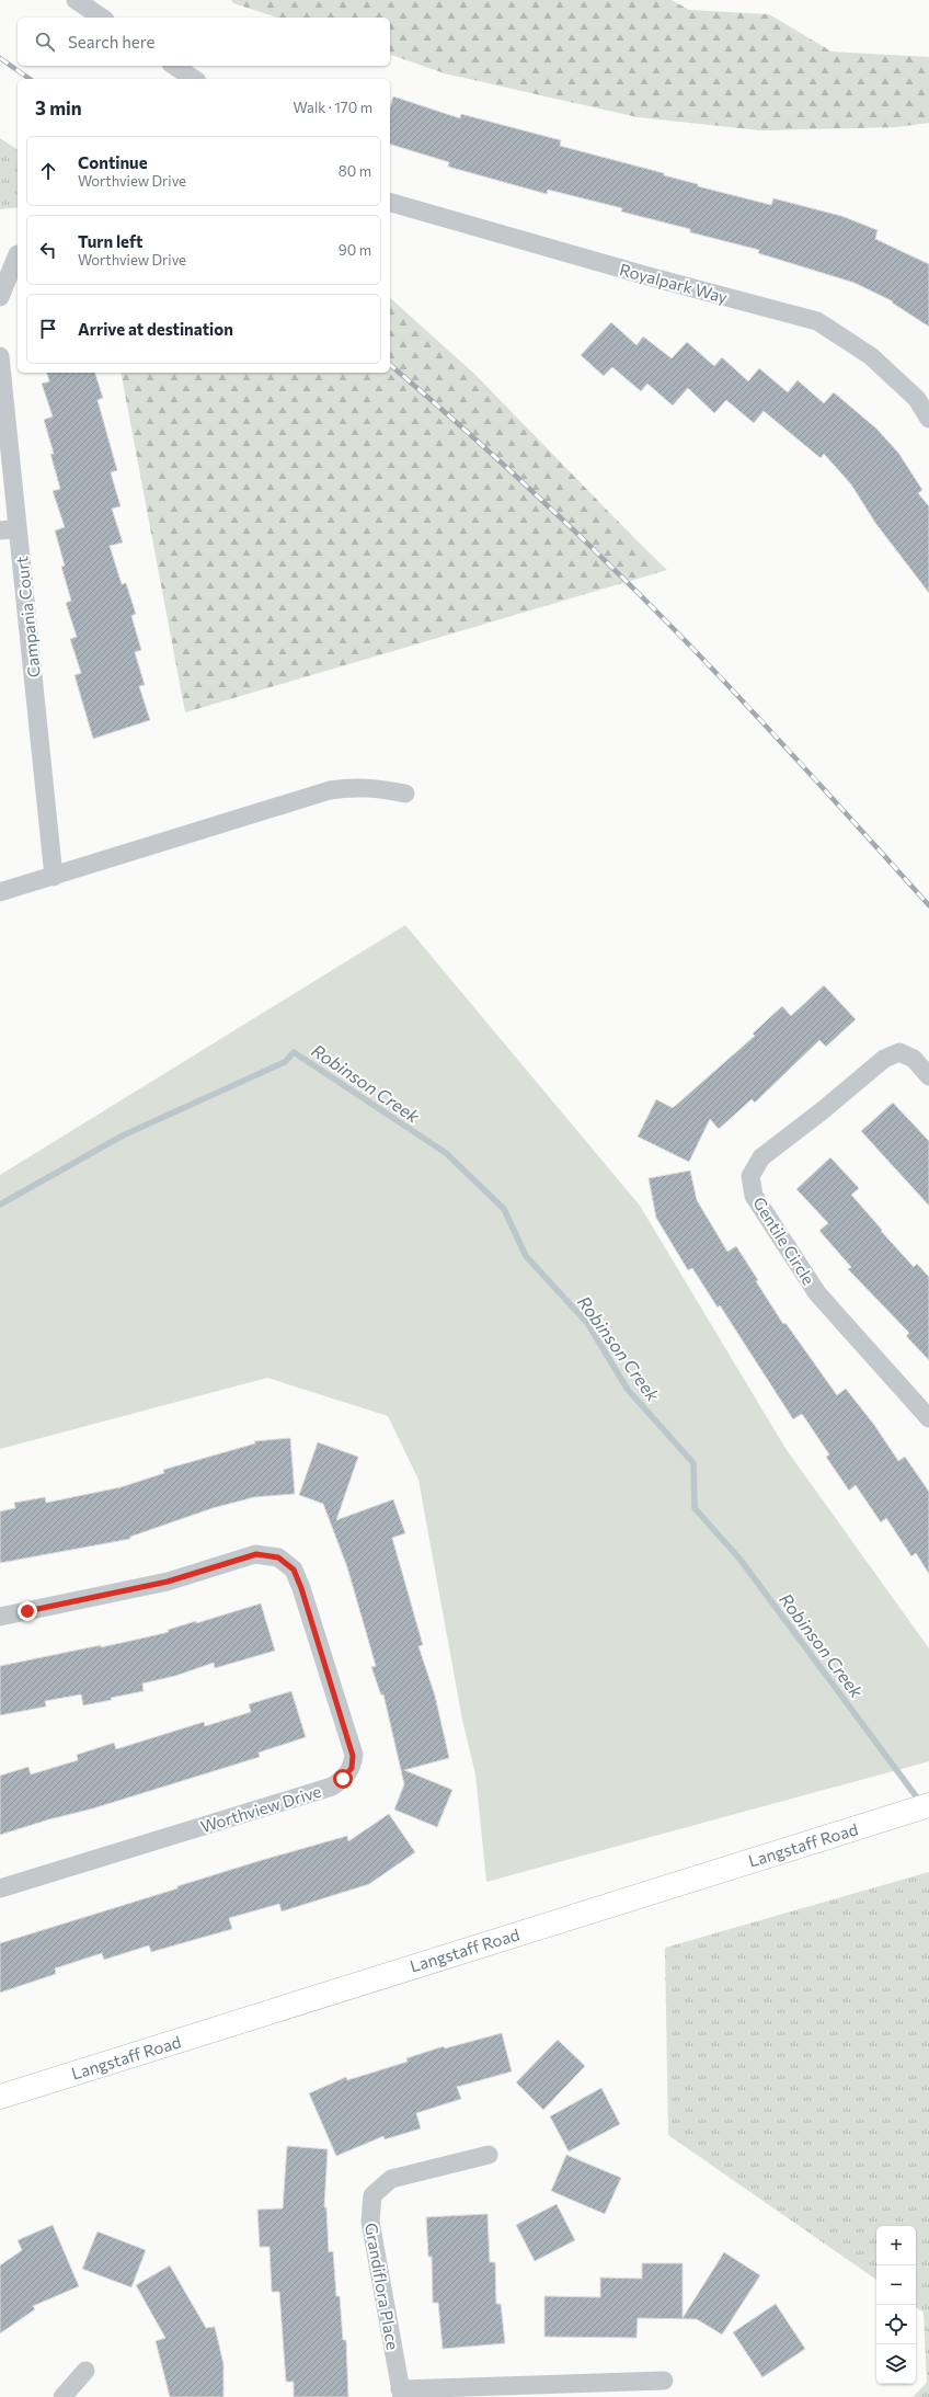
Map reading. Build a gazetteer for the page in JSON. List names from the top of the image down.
{
  "streets": {
    "street": [
      "Royalpark Way",
      "Campania Court",
      "Gentile Circle",
      "Worthview Drive",
      "Langstaff Road",
      "Grandiflora Place"
    ]
  },
  "water": ["Robinson Creek"],
  "page": {
    "search": "Search here",
    "heading": ["3 min", "Walk · 170 m"],
    "list": [
      ["Continue", "Worthview Drive", "80 m"],
      ["Turn left", "Worthview Drive", "90 m"],
      "Arrive at destination"
    ],
    "map_buttons": ["+", "−"]
  }
}
